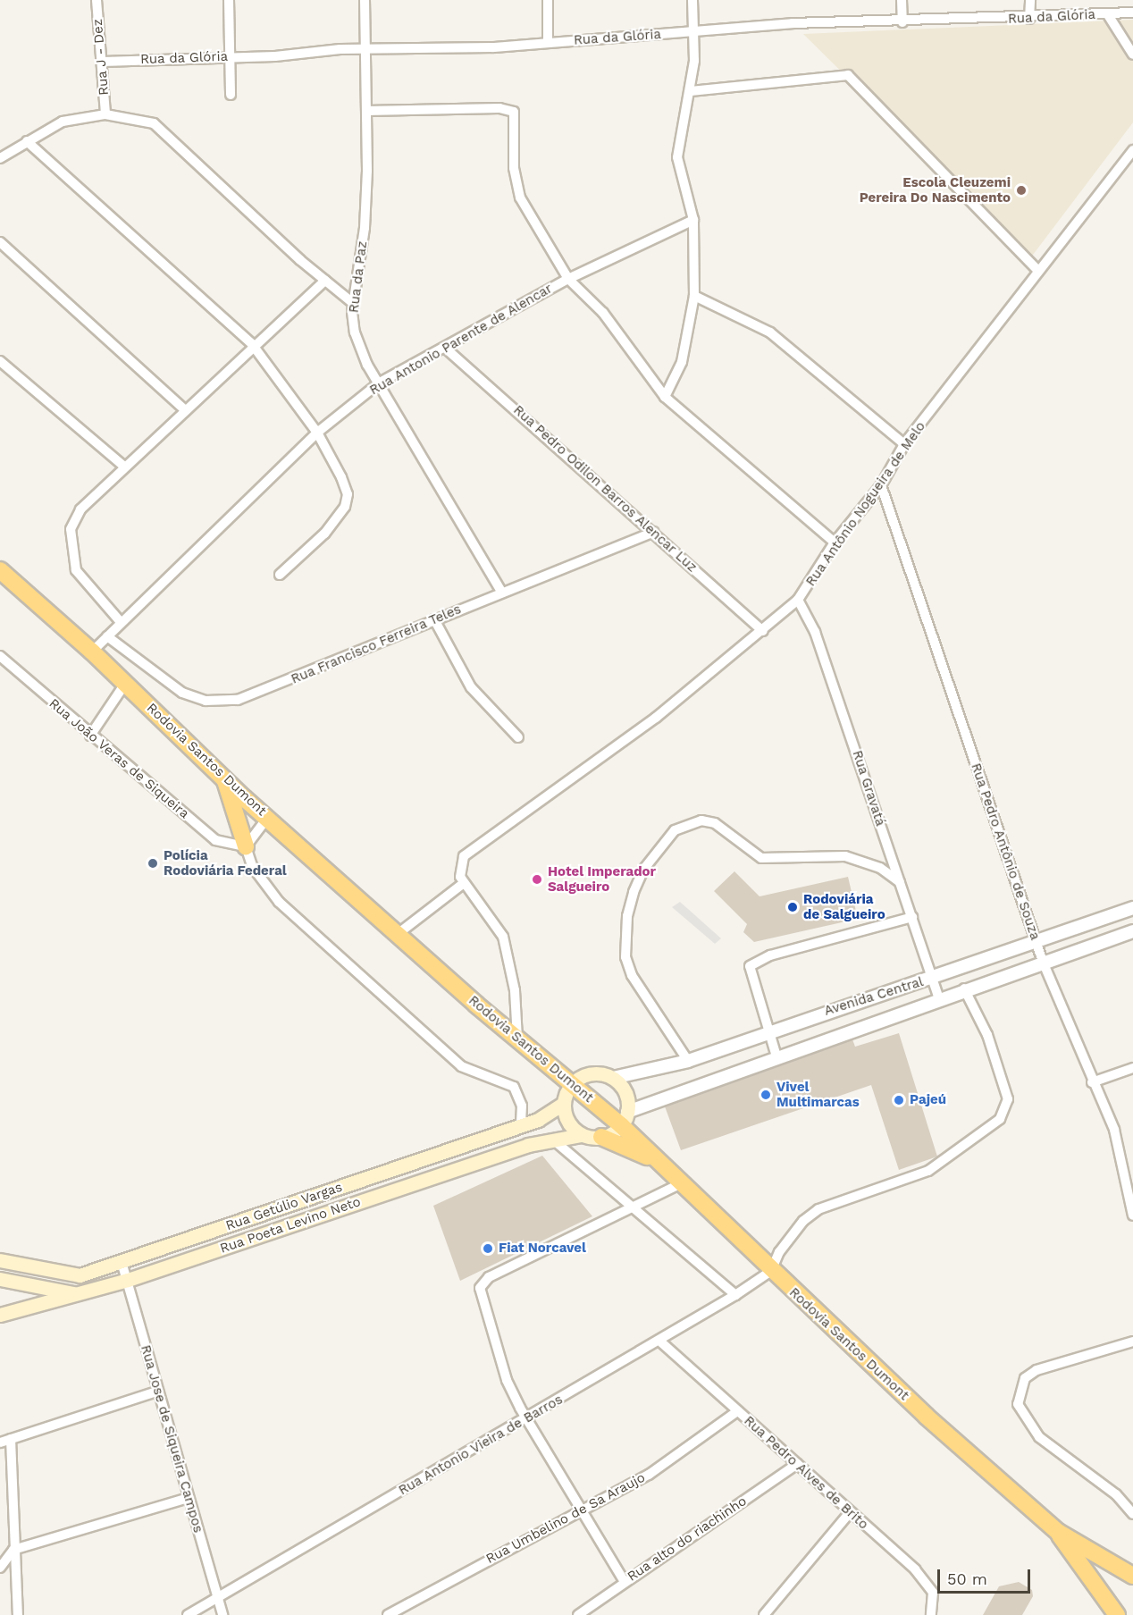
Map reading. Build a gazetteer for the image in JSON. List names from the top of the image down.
{
  "streets": {
    "highway": ["Rodovia Santos Dumont"],
    "main road": ["Rua Getúlio Vargas", "Rua Poeta Levino Neto"],
    "street": [
      "Rua da Glória",
      "Rua J - Dez",
      "Rua da Paz",
      "Rua Antonio Parente de Alencar",
      "Rua Pedro Odilon Barros Alencar Luz",
      "Rua Antônio Nogueira de Melo",
      "Rua Francisco Ferreira Teles",
      "Rua João Veras de Siqueira",
      "Rua Gravatá",
      "Rua Pedro Antônio de Souza",
      "Avenida Central",
      "Rua Jose de Siqueira Campos",
      "Rua Antonio Vieira de Barros",
      "Rua Pedro Alves de Brito",
      "Rua Umbelino de Sa Araujo",
      "Rua alto do riachinho"
    ]
  },
  "crossings": [
    ["Rua da Glória", "Rua J - Dez"],
    ["Rua da Glória", "Rua da Paz"],
    ["Rua da Paz", "Rua Antonio Parente de Alencar"],
    ["Rua da Paz", "Rua Francisco Ferreira Teles"],
    ["Rua Antonio Parente de Alencar", "Rua Pedro Odilon Barros Alencar Luz"],
    ["Rua Antonio Parente de Alencar", "Rua Francisco Ferreira Teles"],
    ["Rua Antonio Parente de Alencar", "Rodovia Santos Dumont"],
    ["Rua Pedro Odilon Barros Alencar Luz", "Rua Antônio Nogueira de Melo"],
    ["Rua Pedro Odilon Barros Alencar Luz", "Rua Francisco Ferreira Teles"],
    ["Rua Antônio Nogueira de Melo", "Rua Gravatá"],
    ["Rua Antônio Nogueira de Melo", "Rua Pedro Antônio de Souza"],
    ["Rodovia Santos Dumont", "Avenida Central"],
    ["Rodovia Santos Dumont", "Rua Antonio Vieira de Barros"],
    ["Rua Gravatá", "Avenida Central"],
    ["Rua Pedro Antônio de Souza", "Avenida Central"],
    ["Rua Getúlio Vargas", "Rua Jose de Siqueira Campos"],
    ["Rua Poeta Levino Neto", "Rua Jose de Siqueira Campos"],
    ["Rua Jose de Siqueira Campos", "Rua Antonio Vieira de Barros"],
    ["Rua Antonio Vieira de Barros", "Rua Pedro Alves de Brito"],
    ["Rua Pedro Alves de Brito", "Rua Umbelino de Sa Araujo"],
    ["Rua Pedro Alves de Brito", "Rua alto do riachinho"]
  ],
  "places": [
    "Escola Cleuzemi Pereira Do Nascimento",
    "Polícia Rodoviária Federal",
    "Hotel Imperador Salgueiro",
    "Rodoviária de Salgueiro",
    "Vivel Multimarcas",
    "Pajeú",
    "Fiat Norcavel"
  ],
  "scale_bar": "50 m"
}
